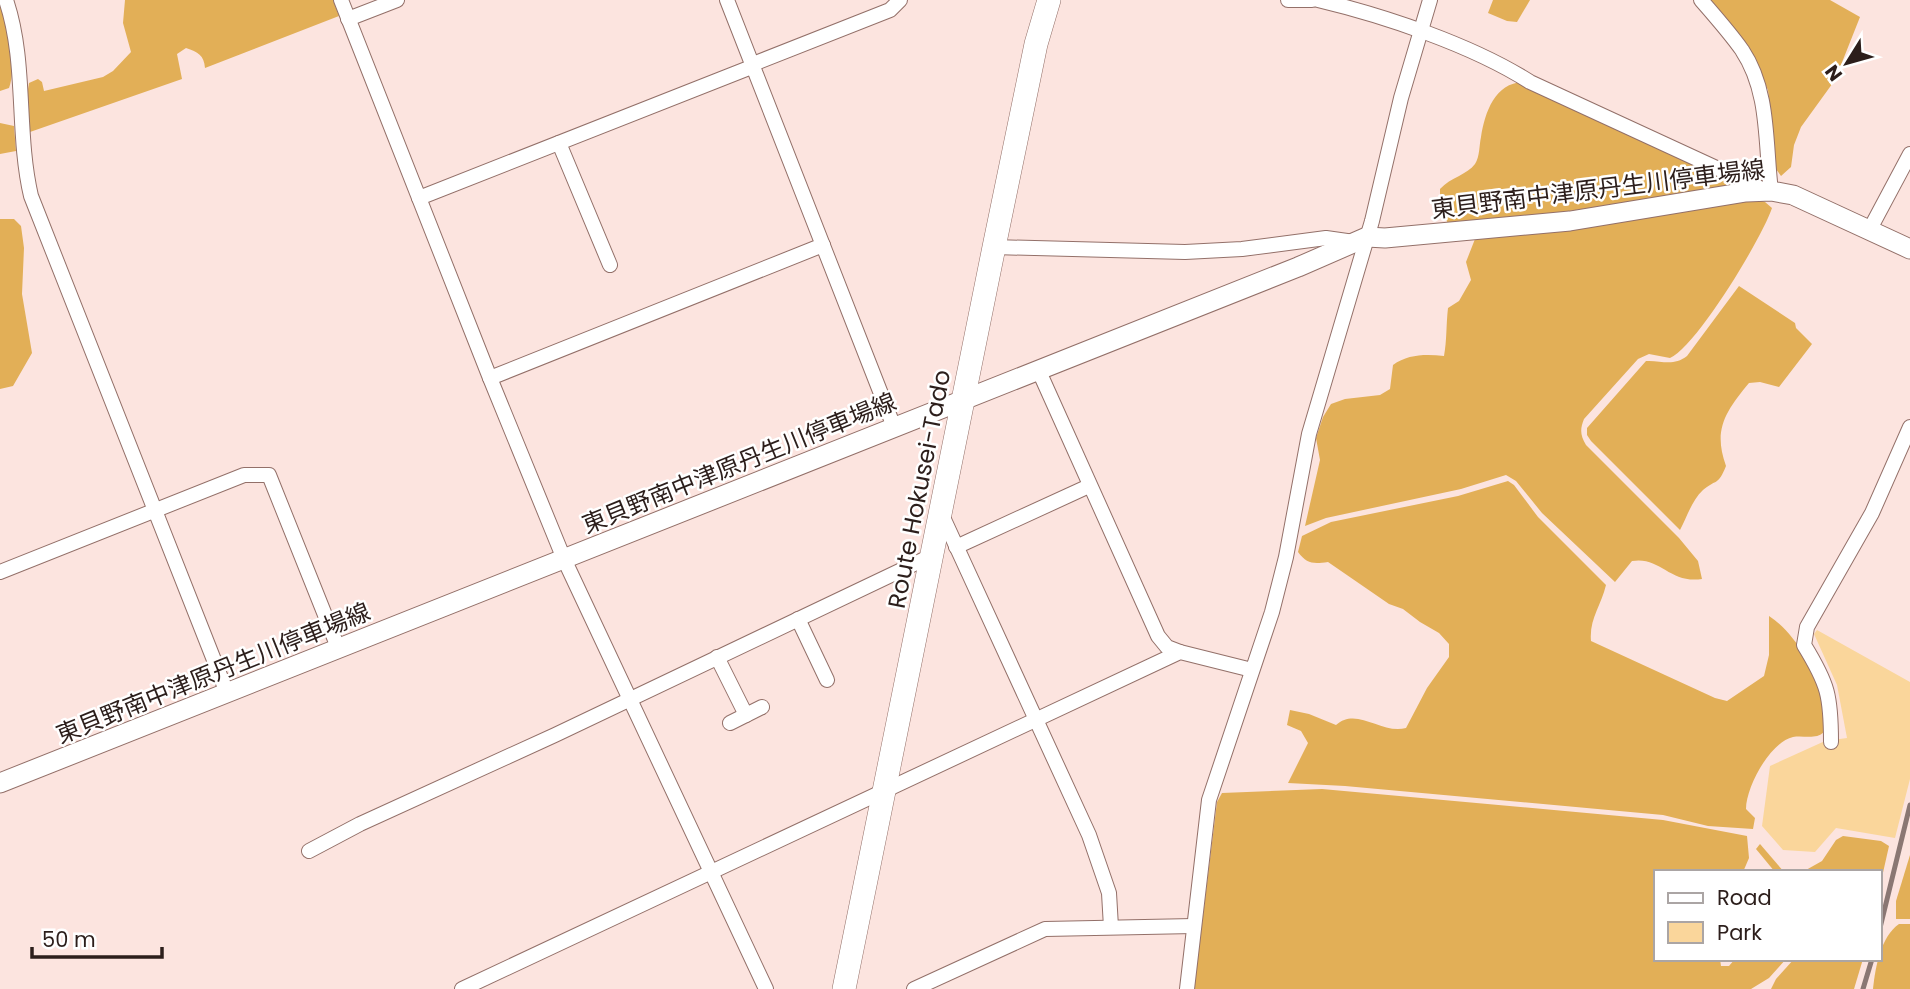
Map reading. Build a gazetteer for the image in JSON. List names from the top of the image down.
{
  "streets": {
    "main road": ["東貝野南中津原丹生川停車場線", "Route Hokusei-Tado"]
  },
  "crossings": [
    ["東貝野南中津原丹生川停車場線", "Route Hokusei-Tado"]
  ],
  "legend": ["Road", "Park"],
  "scale_bar": "50 m",
  "north": "bottom left"
}
